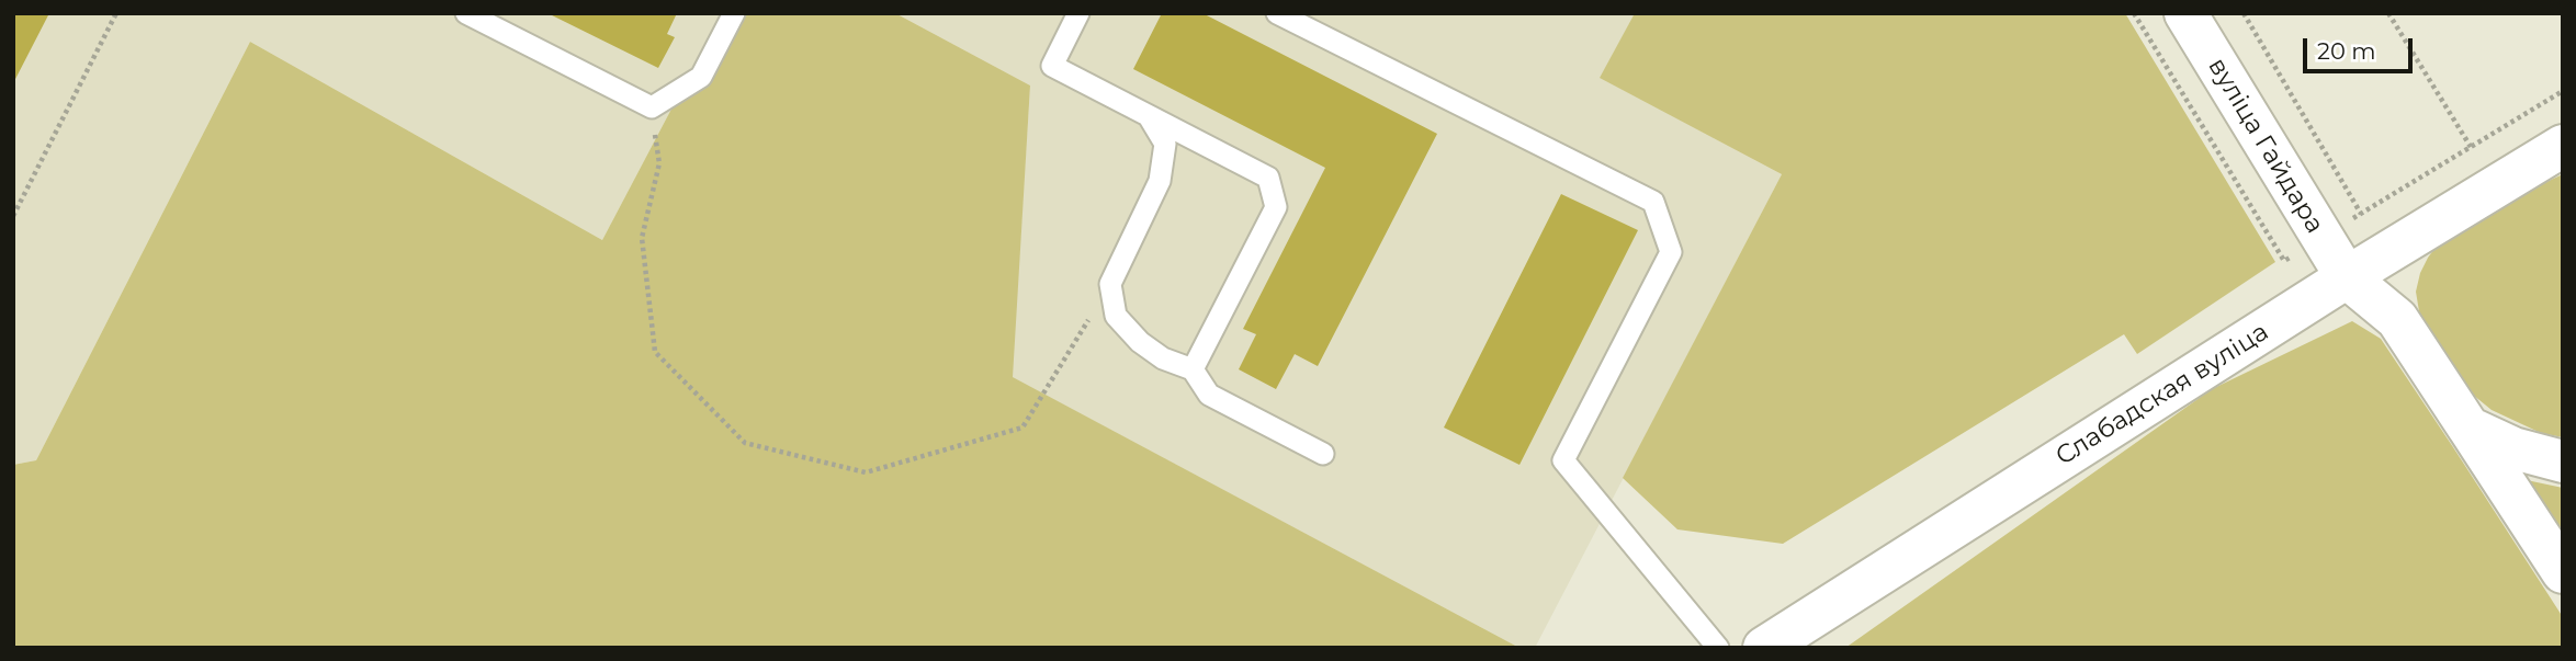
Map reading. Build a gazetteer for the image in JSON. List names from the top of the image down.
{
  "streets": {
    "street": ["вуліца Гайдара", "Слабадская вуліца"]
  },
  "crossings": [
    ["вуліца Гайдара", "Слабадская вуліца"]
  ],
  "scale_bar": "20 m"
}
